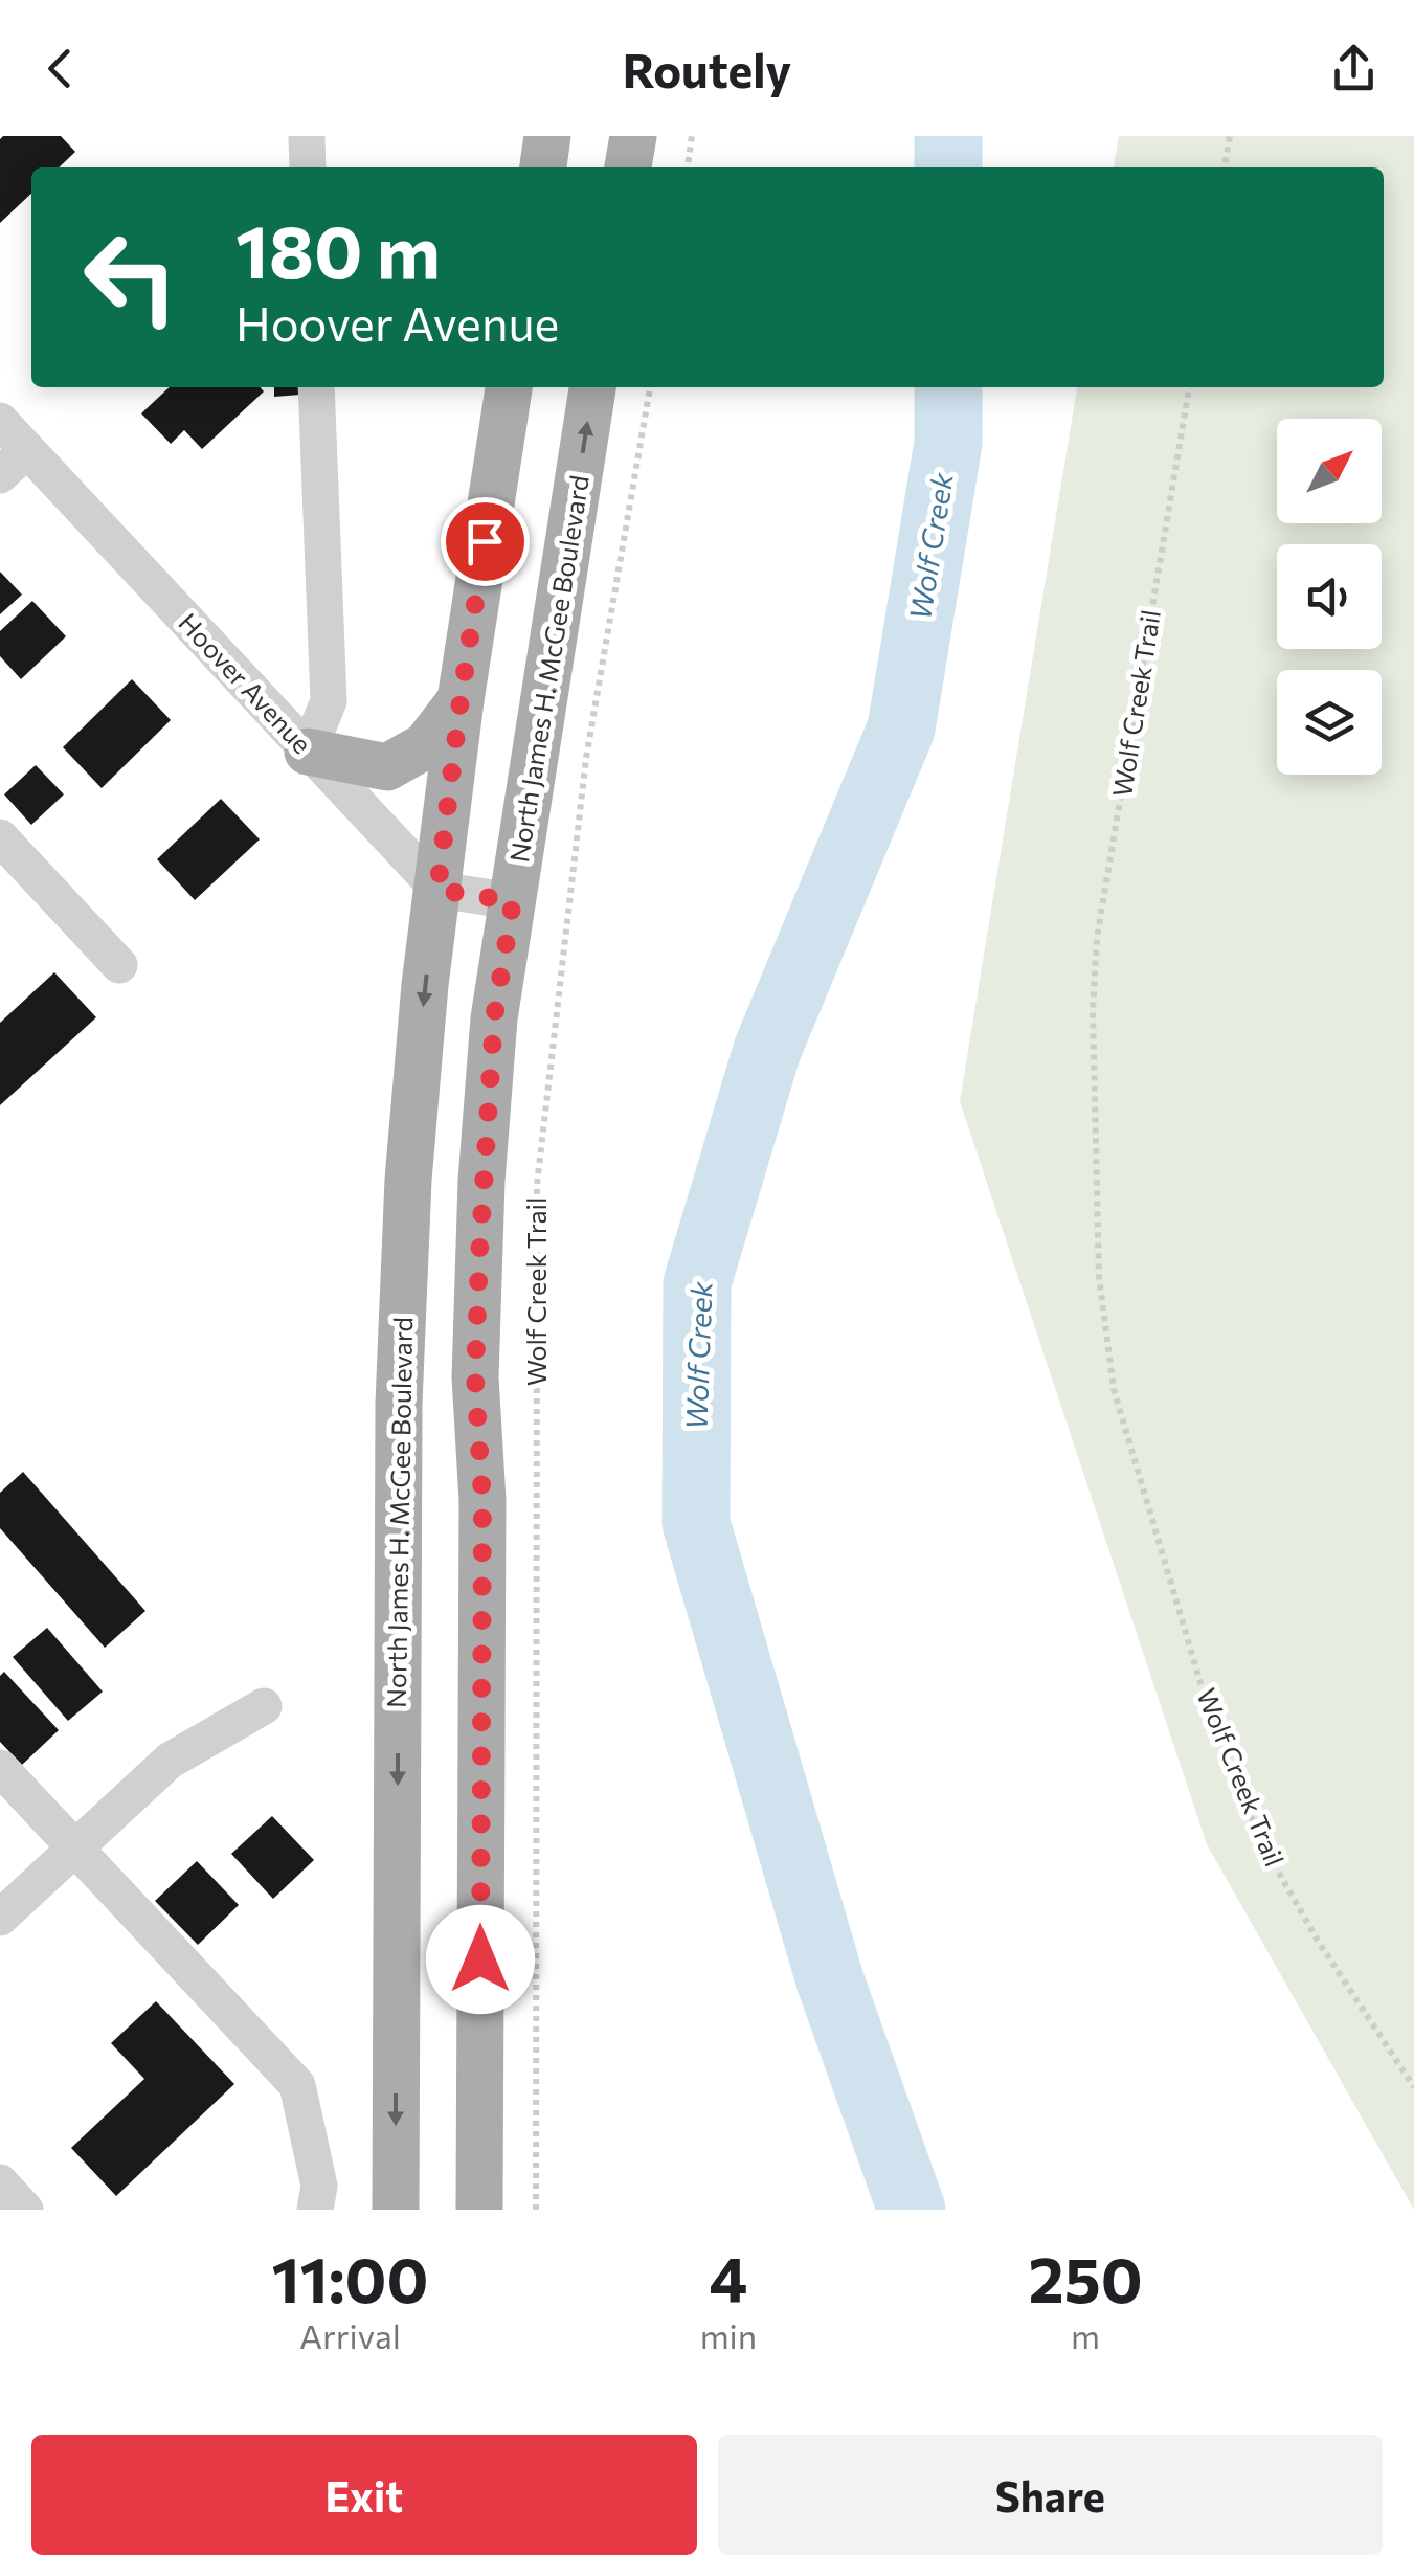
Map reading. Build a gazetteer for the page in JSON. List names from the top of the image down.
{
  "streets": {
    "main road": ["North James H. McGee Boulevard"],
    "street": ["Hoover Avenue"],
    "path": ["Wolf Creek Trail"]
  },
  "crossings": [
    ["North James H. McGee Boulevard", "Hoover Avenue"]
  ],
  "water": ["Wolf Creek"],
  "north": "top right",
  "page": {
    "header": "Routely",
    "turn": ["180 m", "Hoover Avenue"],
    "eta": [
      "11:00",
      "Arrival",
      "4",
      "min",
      "250",
      "m"
    ],
    "buttons": ["Exit", "Share"]
  }
}
